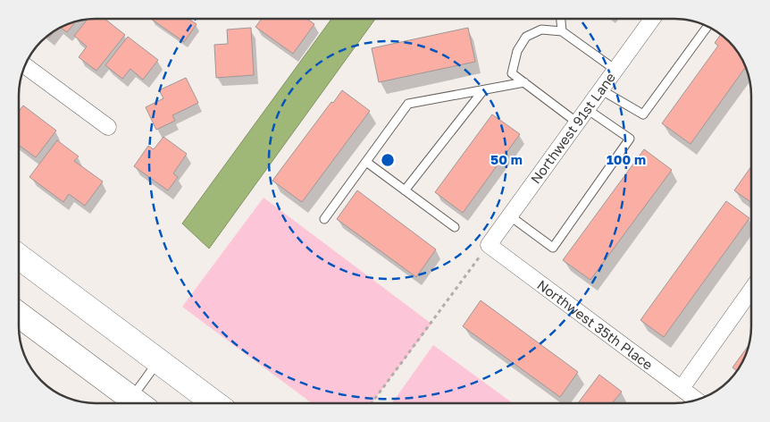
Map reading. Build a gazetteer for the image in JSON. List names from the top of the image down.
{
  "streets": {
    "street": ["Northwest 91st Lane", "Northwest 35th Place"]
  },
  "crossings": [
    ["Northwest 91st Lane", "Northwest 35th Place"]
  ],
  "rings": ["50 m", "100 m"]
}
